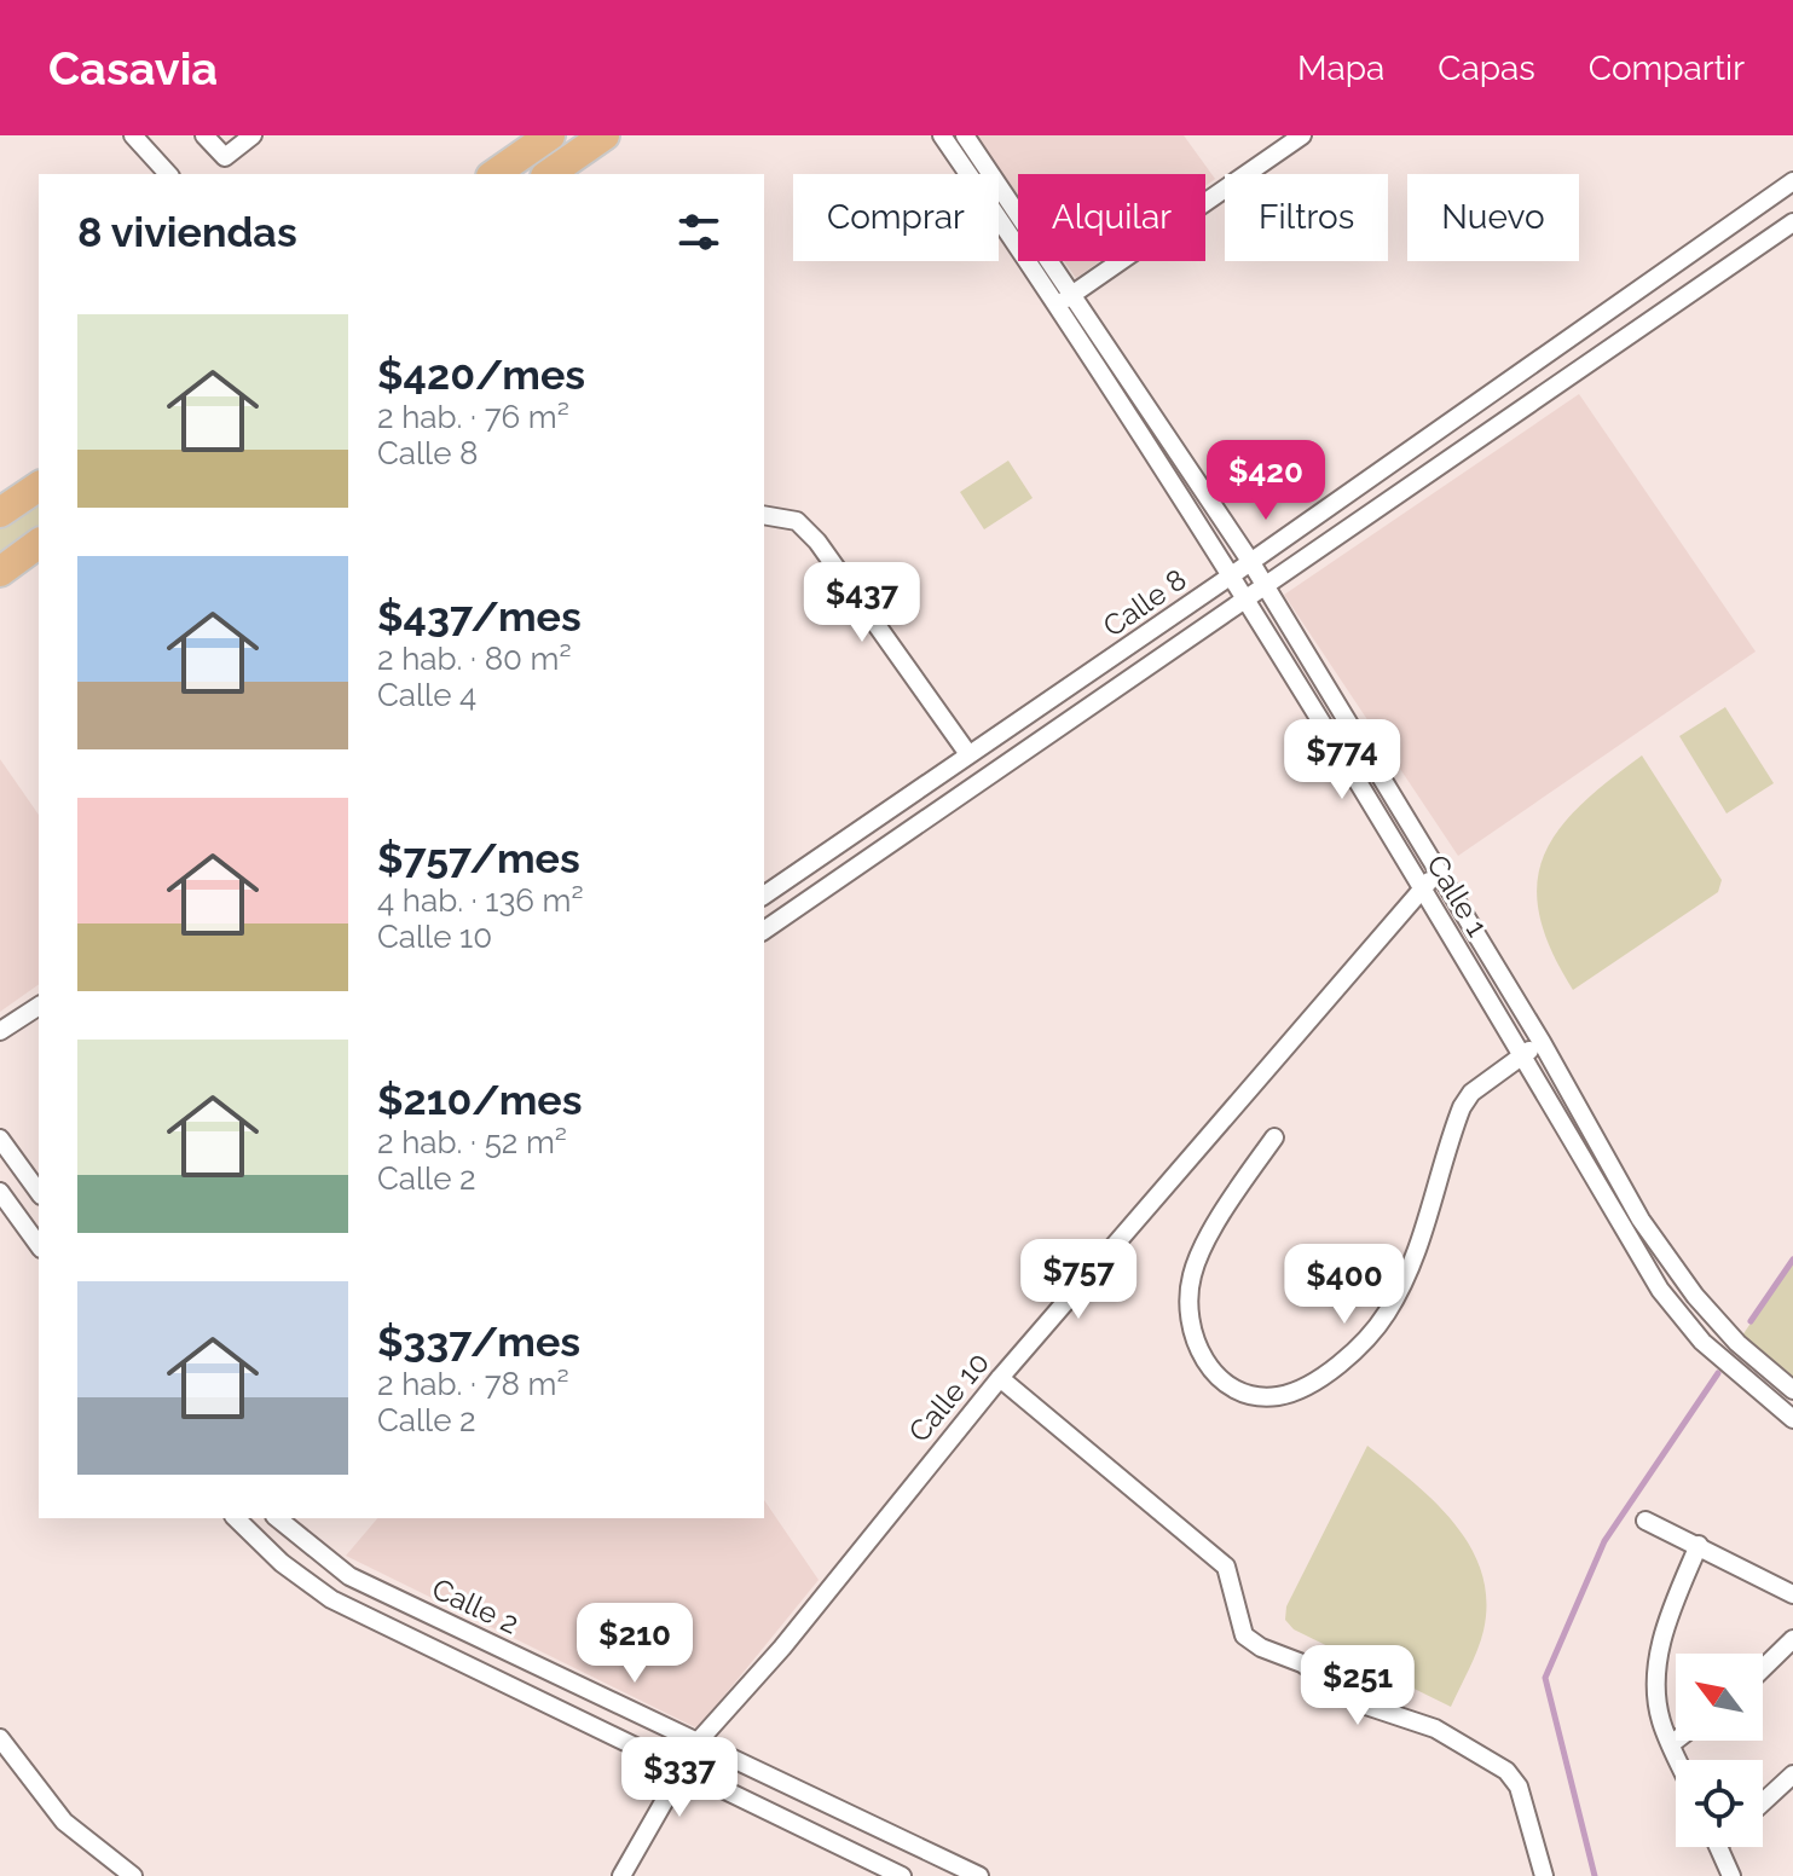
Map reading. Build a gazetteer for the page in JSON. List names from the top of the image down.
{
  "streets": {
    "street": [
      "Calle 8",
      "Calle 1",
      "Calle 10",
      "Calle 2"
    ]
  },
  "crossings": [
    ["Calle 8", "Calle 1"],
    ["Calle 1", "Calle 10"],
    ["Calle 10", "Calle 2"]
  ],
  "north": "top left",
  "page": {
    "header": "Casavia",
    "nav": ["Mapa", "Capas", "Compartir"],
    "chip": [
      "Comprar",
      "Alquilar",
      "Filtros",
      "Nuevo"
    ],
    "heading": "8 viviendas",
    "list": [
      {
        "name": "$420/mes",
        "note": "2 hab. · 76 m² · Calle 8"
      },
      {
        "name": "$437/mes",
        "note": "2 hab. · 80 m² · Calle 4"
      },
      {
        "name": "$757/mes",
        "note": "4 hab. · 136 m² · Calle 10"
      },
      {
        "name": "$210/mes",
        "note": "2 hab. · 52 m² · Calle 2"
      },
      {
        "name": "$337/mes",
        "note": "2 hab. · 78 m² · Calle 2"
      }
    ],
    "price": [
      "$420",
      "$437",
      "$774",
      "$757",
      "$400",
      "$210",
      "$251",
      "$337"
    ]
  }
}
